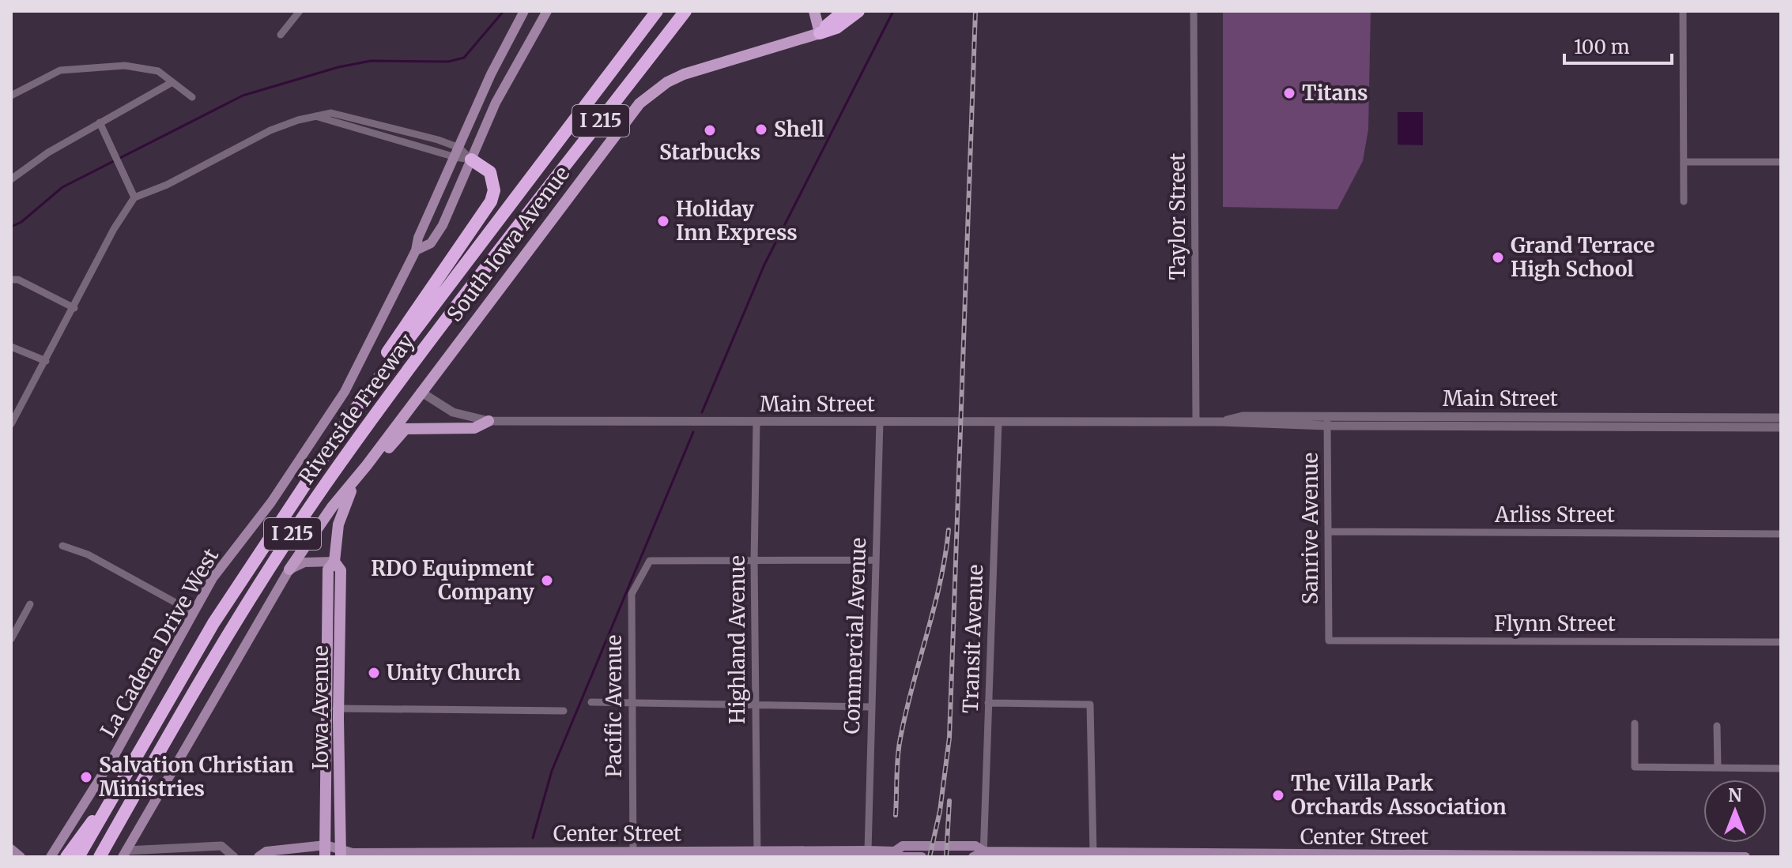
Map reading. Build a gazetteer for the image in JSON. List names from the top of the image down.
{
  "streets": {
    "highway": ["I 215", "Riverside Freeway"],
    "main road": [
      "South Iowa Avenue",
      "La Cadena Drive West",
      "Iowa Avenue",
      "Center Street"
    ],
    "street": [
      "Taylor Street",
      "Main Street",
      "Arliss Street",
      "Sanrive Avenue",
      "Flynn Street",
      "Commercial Avenue",
      "Transit Avenue",
      "Highland Avenue",
      "Pacific Avenue"
    ]
  },
  "crossings": [
    ["Taylor Street", "Main Street"],
    ["South Iowa Avenue", "Main Street"],
    ["Main Street", "Sanrive Avenue"],
    ["Main Street", "Commercial Avenue"],
    ["Main Street", "Transit Avenue"],
    ["Main Street", "Highland Avenue"],
    ["Arliss Street", "Sanrive Avenue"],
    ["Sanrive Avenue", "Flynn Street"],
    ["Commercial Avenue", "Center Street"],
    ["Transit Avenue", "Center Street"],
    ["Highland Avenue", "Pacific Avenue"],
    ["Highland Avenue", "Center Street"],
    ["Pacific Avenue", "Center Street"],
    ["Iowa Avenue", "Center Street"]
  ],
  "places": [
    "Titans",
    "Shell",
    "Starbucks",
    "Holiday Inn Express",
    "Grand Terrace High School",
    "RDO Equipment Company",
    "Unity Church",
    "Salvation Christian Ministries",
    "The Villa Park Orchards Association"
  ],
  "scale_bar": "100 m",
  "north": "top"
}
